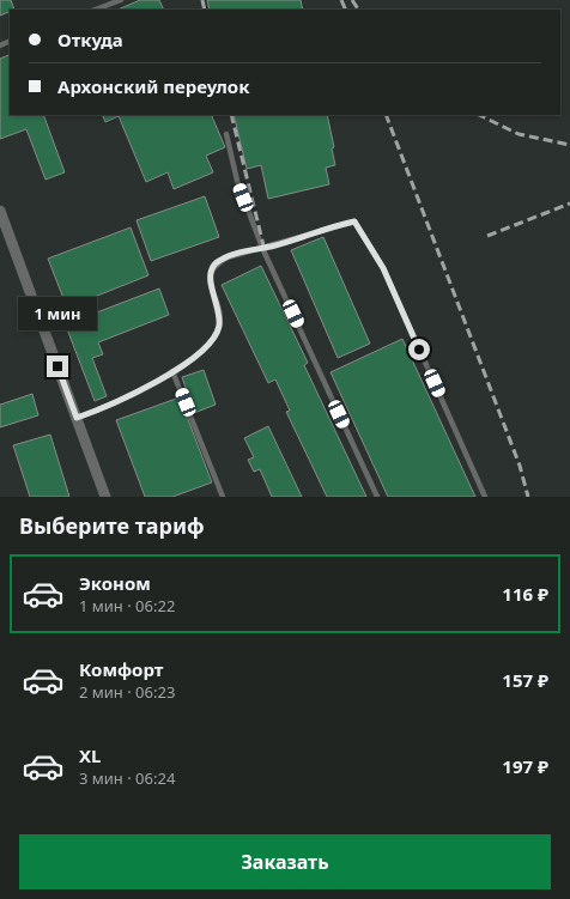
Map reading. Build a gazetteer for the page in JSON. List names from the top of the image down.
{
  "page": {
    "banner": ["Откуда", "Архонский переулок"],
    "bubble": "1 мин",
    "heading": "Выберите тариф",
    "list": [
      {
        "name": "Эконом",
        "note": "1 мин · 06:22",
        "value": "116 ₽"
      },
      {
        "name": "Комфорт",
        "note": "2 мин · 06:23",
        "value": "157 ₽"
      },
      {
        "name": "XL",
        "note": "3 мин · 06:24",
        "value": "197 ₽"
      }
    ],
    "buttons": "Заказать"
  }
}
